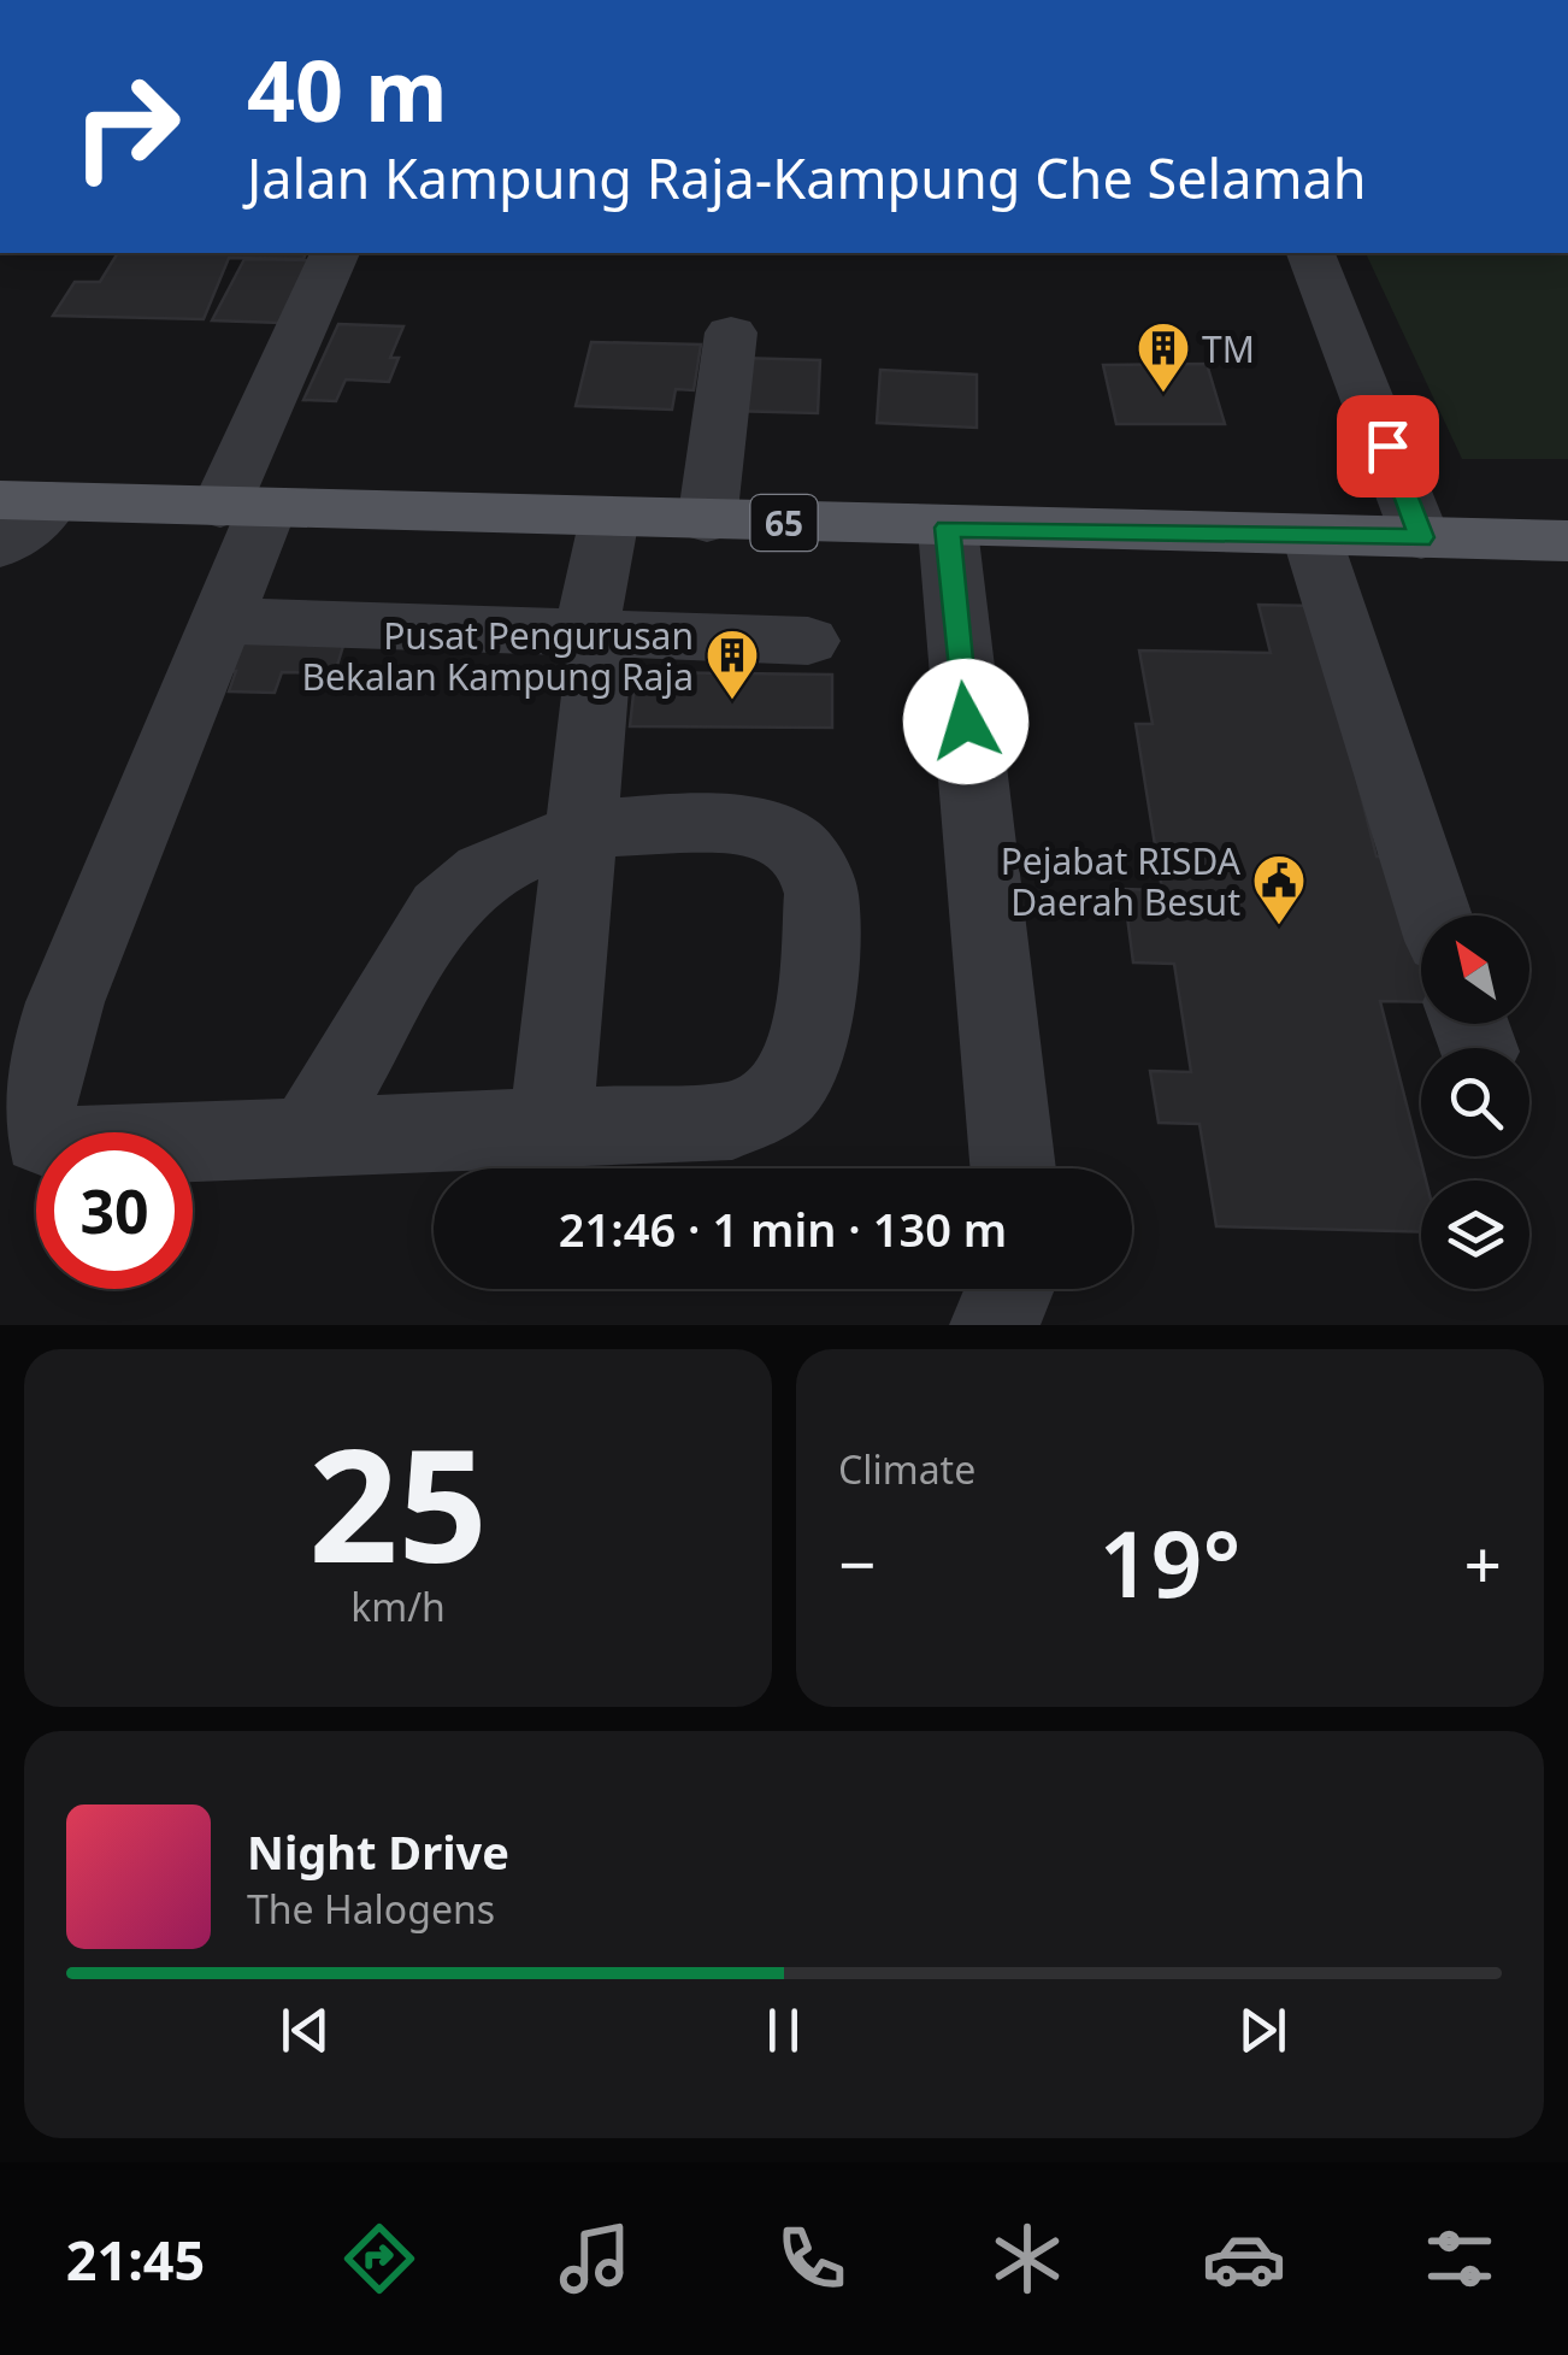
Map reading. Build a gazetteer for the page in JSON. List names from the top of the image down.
{
  "streets": {
    "main road": ["65"]
  },
  "places": {
    "building": ["TM", "Pusat Pengurusan Bekalan Kampung Raja"],
    "public building": ["Pejabat RISDA Daerah Besut"]
  },
  "north": "top left",
  "page": {
    "turn": ["40 m", "Jalan Kampung Raja-Kampung Che Selamah"],
    "limit": "30",
    "trip": "21:46 · 1 min · 130 m",
    "tile": [
      ["25", "km/h"],
      "Climate"
    ],
    "heat": ["−", "19°", "+"],
    "song": ["Night Drive", "The Halogens"],
    "tabs": "21:45"
  }
}
